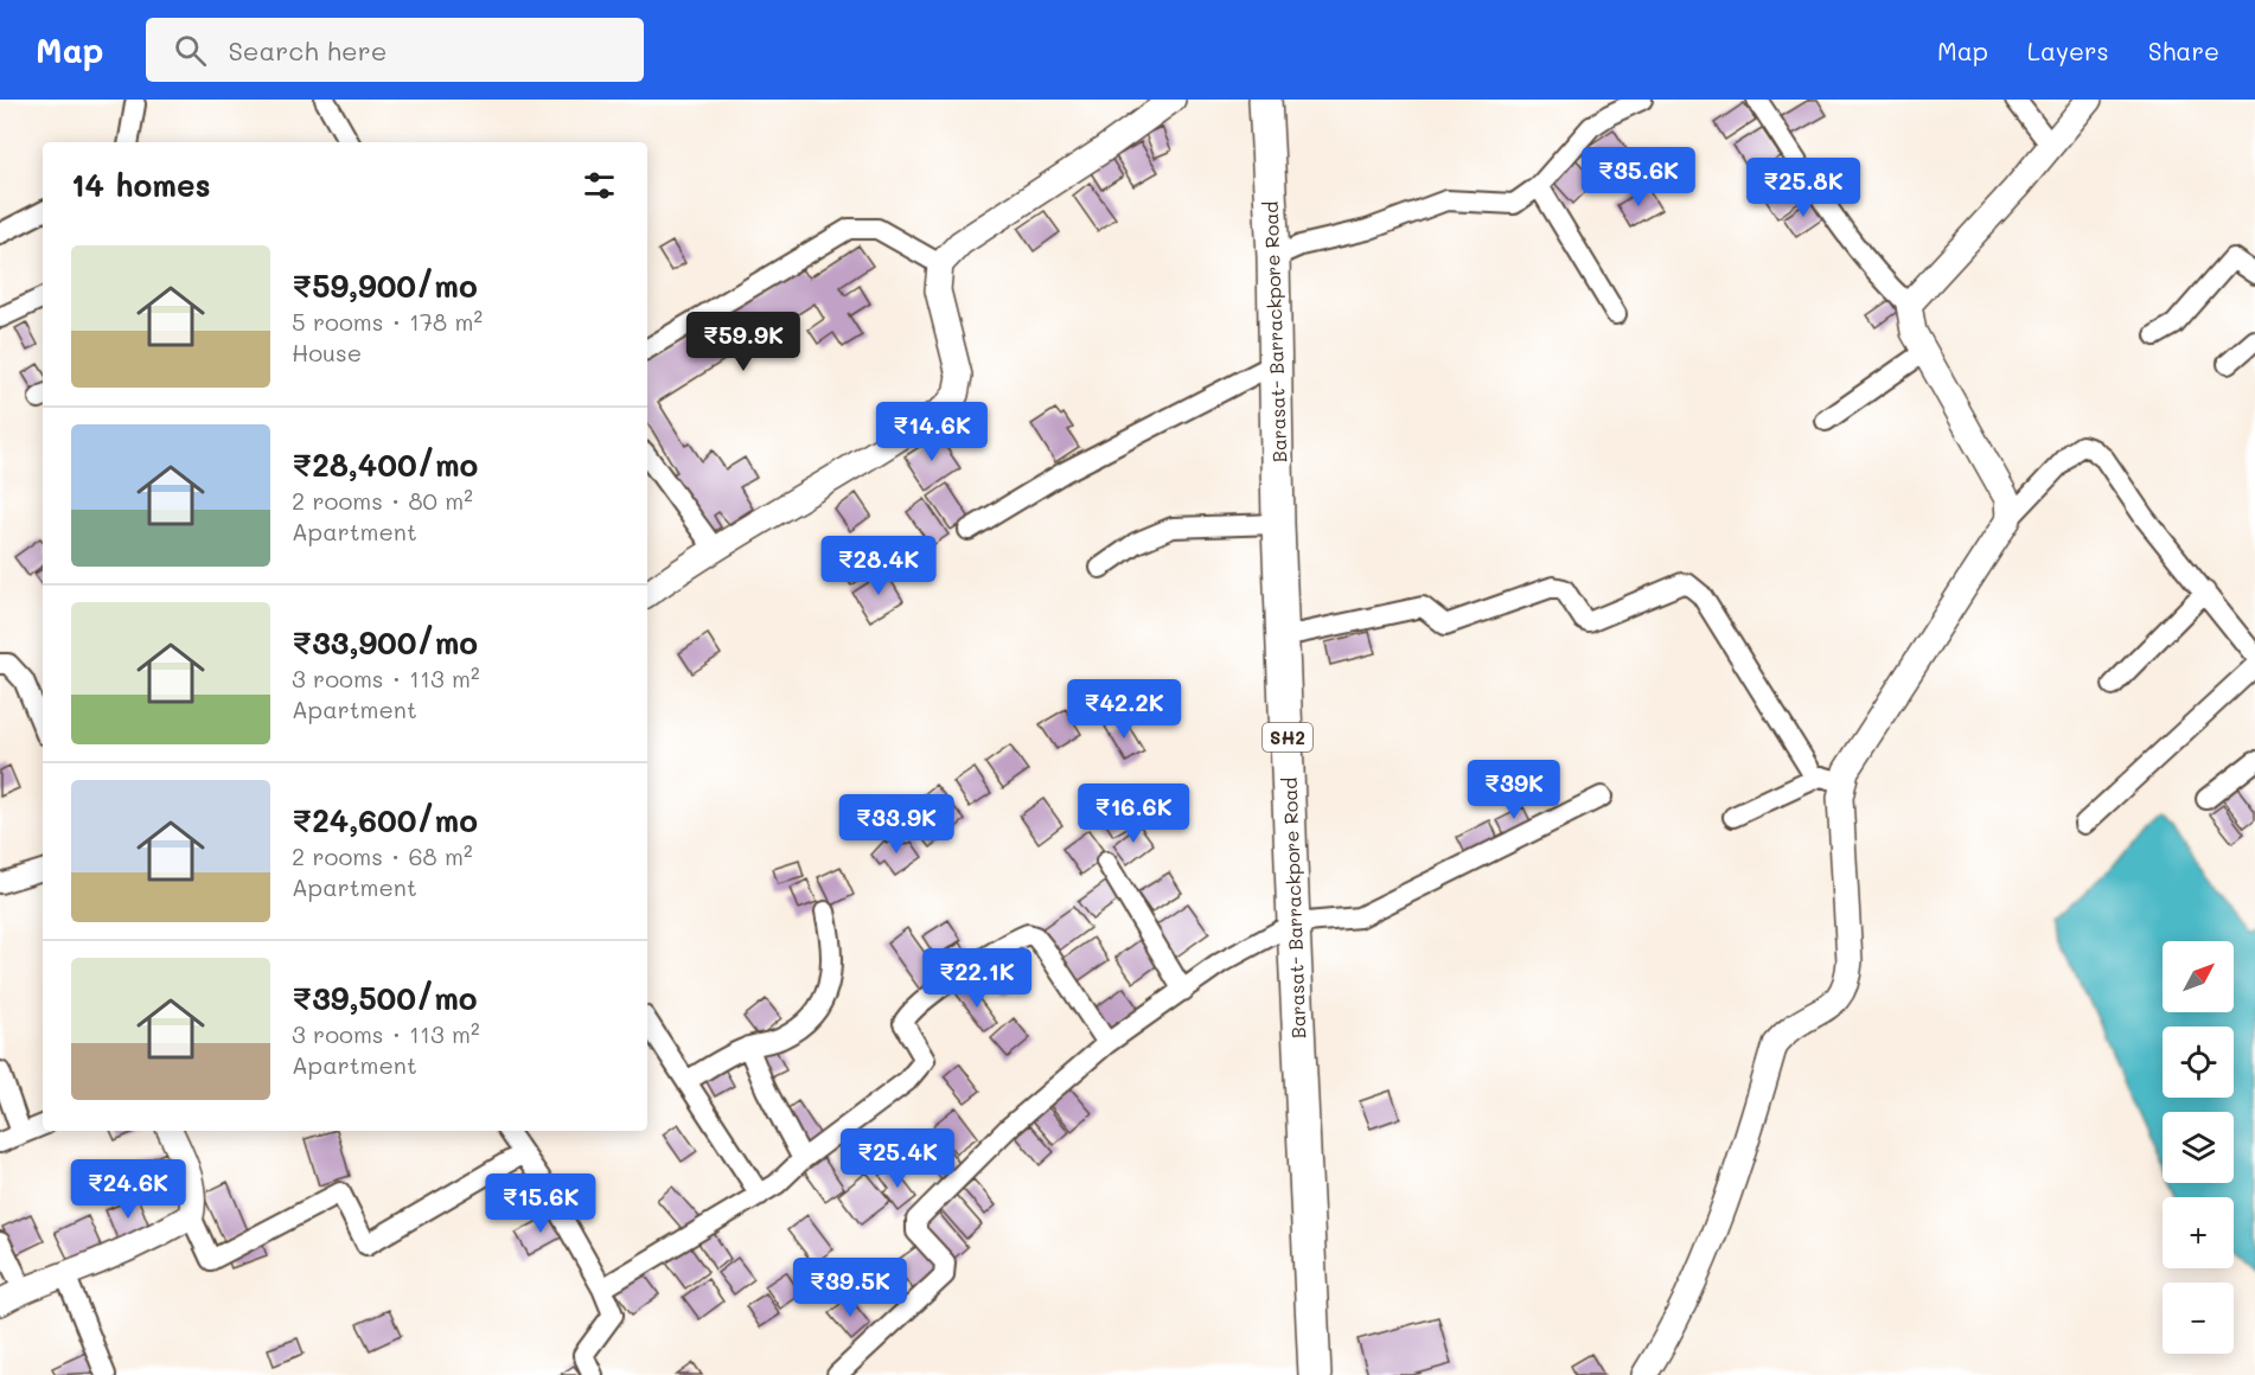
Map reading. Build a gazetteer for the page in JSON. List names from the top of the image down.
{
  "streets": {
    "main road": ["Barasat- Barrackpore Road", "SH2"]
  },
  "north": "top right",
  "page": {
    "header": "Map",
    "search": "Search here",
    "nav": ["Map", "Layers", "Share"],
    "heading": "14 homes",
    "price": [
      "₹35.6K",
      "₹25.8K",
      "₹59.9K",
      "₹14.6K",
      "₹28.4K",
      "₹42.2K",
      "₹39K",
      "₹16.6K",
      "₹33.9K",
      "₹22.1K",
      "₹25.4K",
      "₹24.6K",
      "₹15.6K",
      "₹39.5K"
    ],
    "list": [
      {
        "name": "₹59,900/mo",
        "note": "5 rooms · 178 m² · House"
      },
      {
        "name": "₹28,400/mo",
        "note": "2 rooms · 80 m² · Apartment"
      },
      {
        "name": "₹33,900/mo",
        "note": "3 rooms · 113 m² · Apartment"
      },
      {
        "name": "₹24,600/mo",
        "note": "2 rooms · 68 m² · Apartment"
      },
      {
        "name": "₹39,500/mo",
        "note": "3 rooms · 113 m² · Apartment"
      }
    ],
    "map_buttons": ["+", "−"]
  }
}
